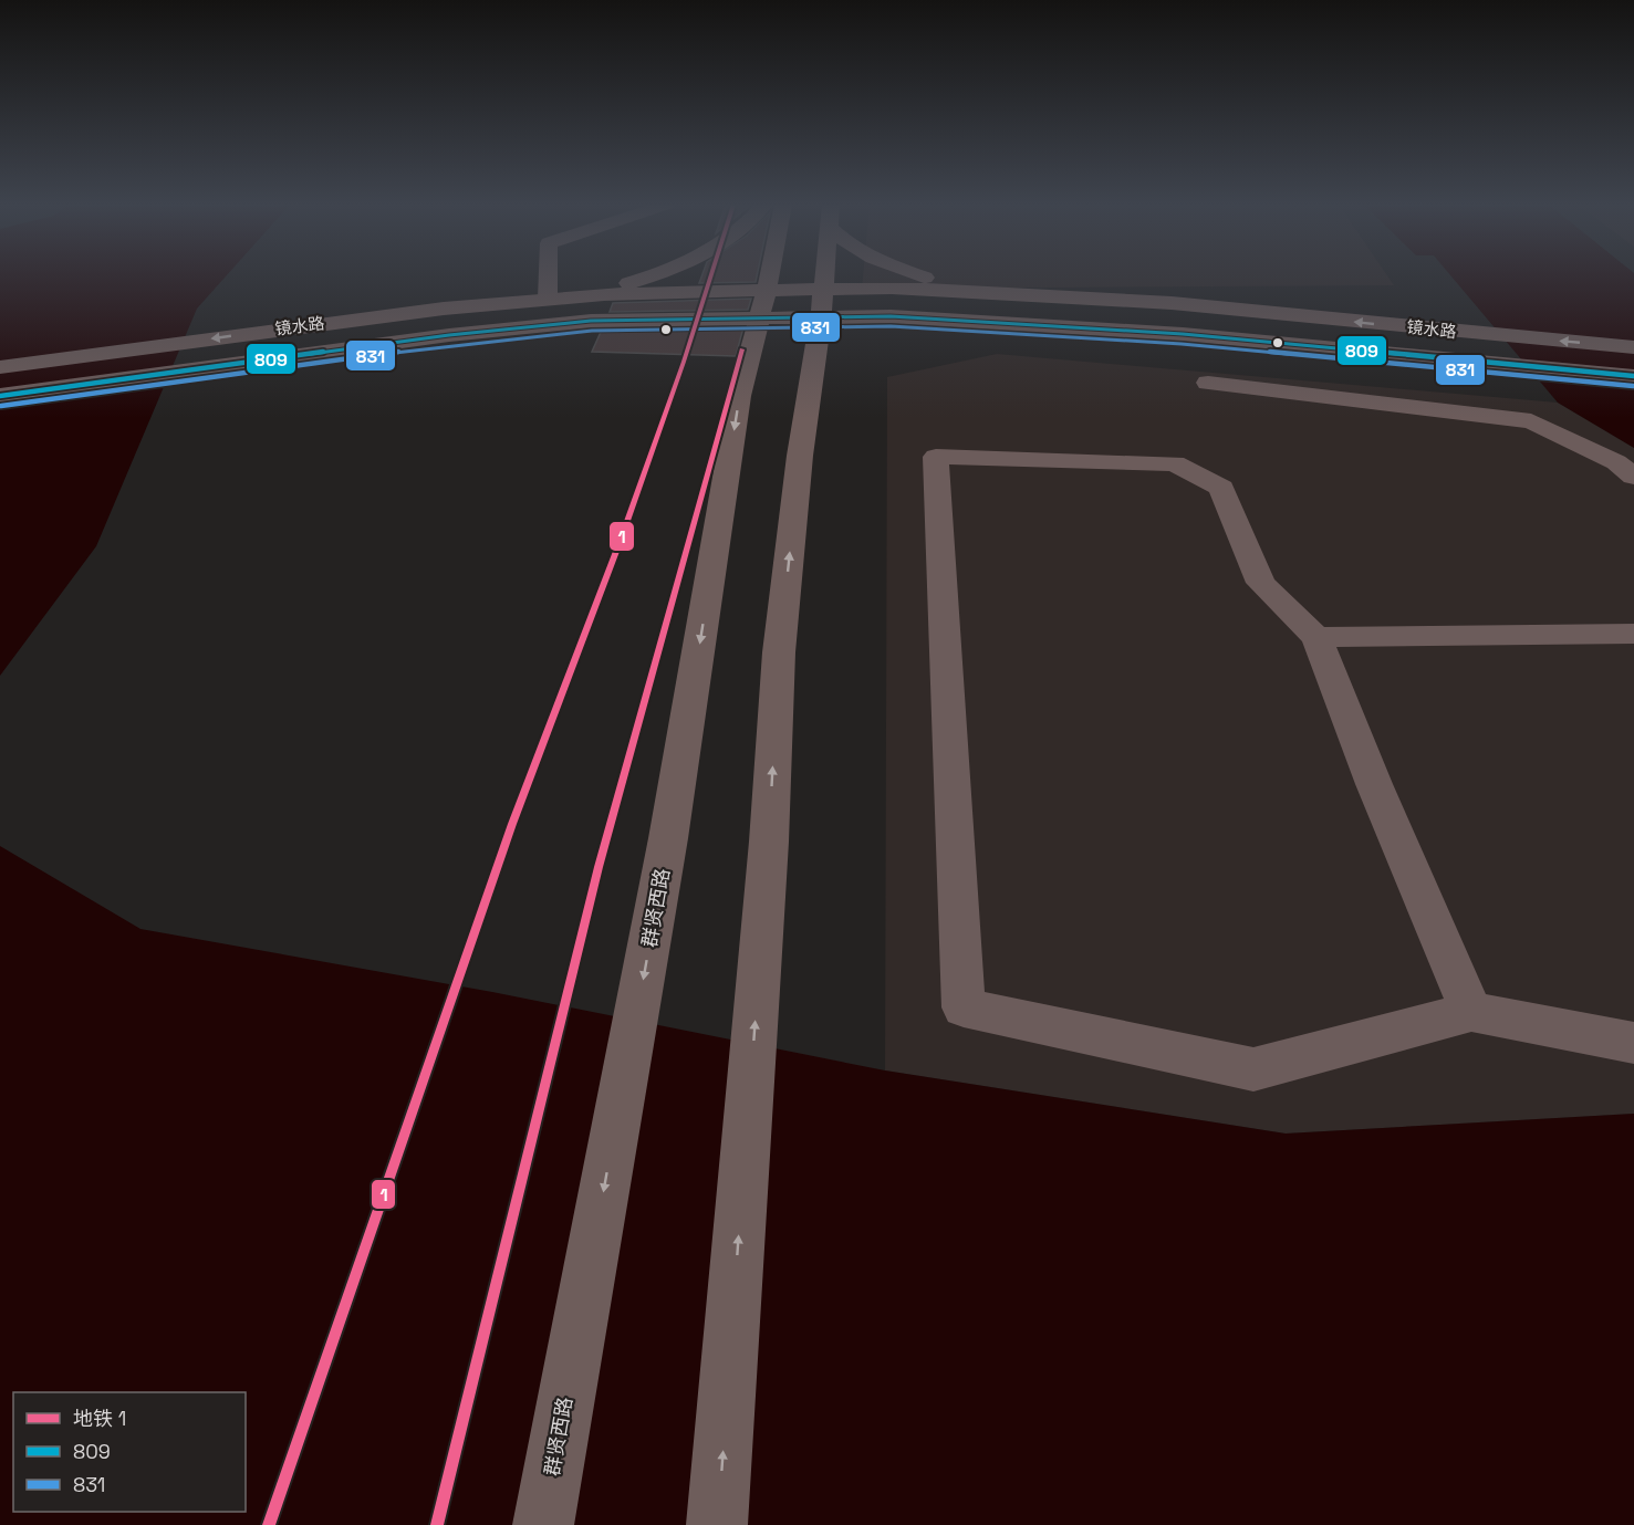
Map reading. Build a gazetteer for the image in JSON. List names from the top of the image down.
{
  "streets": {
    "main road": ["镜水路", "群贤西路"]
  },
  "crossings": [
    ["镜水路", "群贤西路"]
  ],
  "lines": ["metro line 1", "transit line 809", "transit line 831"],
  "legend": ["地铁 1", "809", "831"]
}
